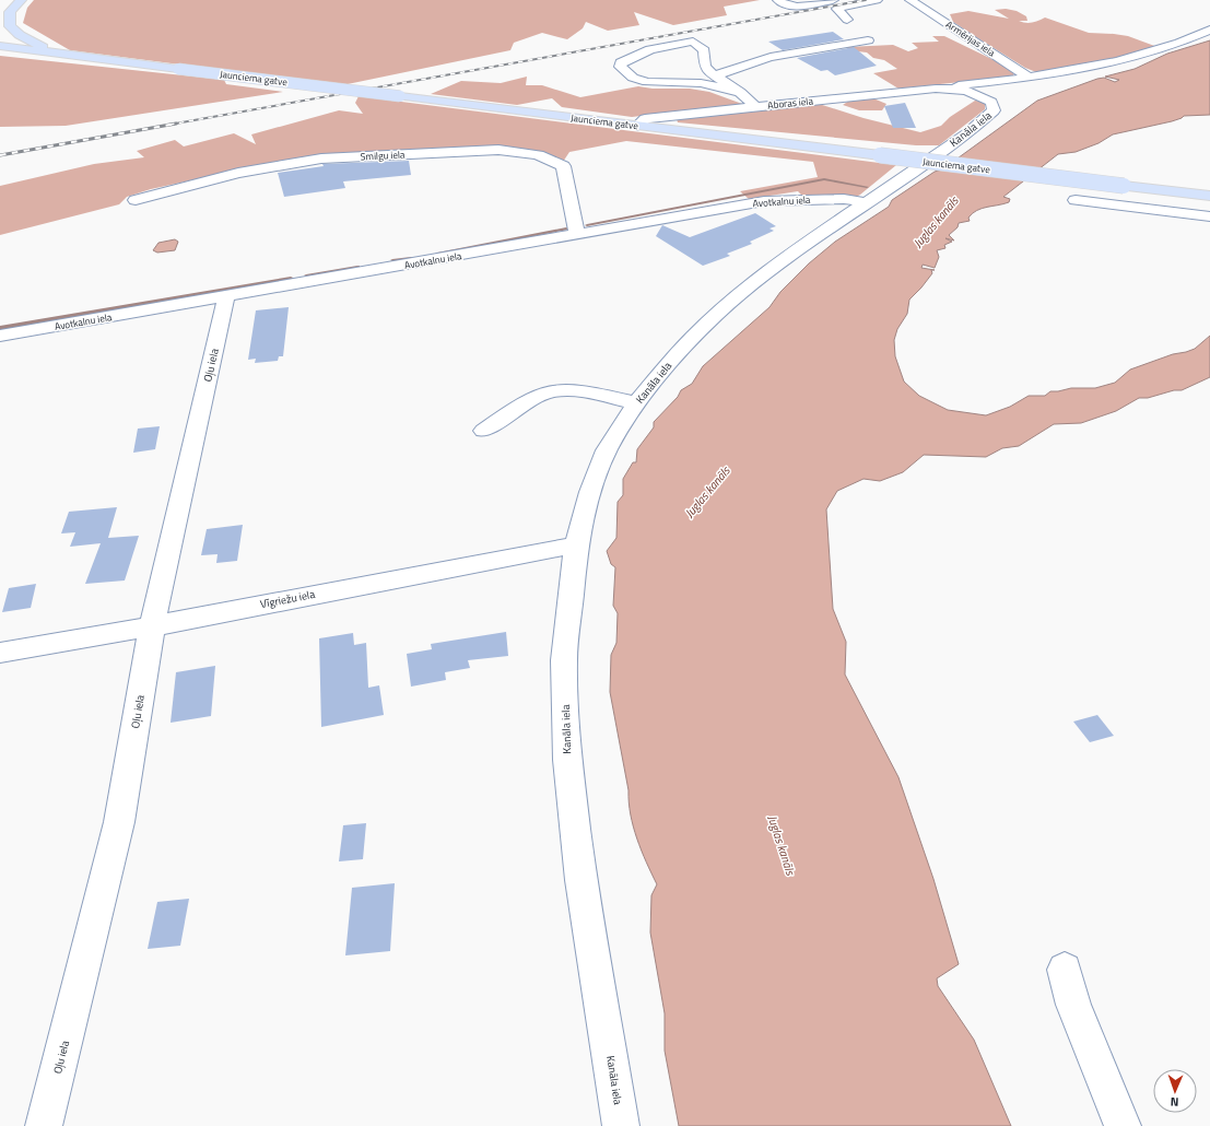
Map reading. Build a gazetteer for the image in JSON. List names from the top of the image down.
{
  "streets": {
    "main road": ["Jaunciema gatve"],
    "street": [
      "Armērijas iela",
      "Aboras iela",
      "Kanāla iela",
      "Smilgu iela",
      "Avotkalnu iela",
      "Oļu iela",
      "Vīgriežu iela"
    ]
  },
  "crossings": [
    ["Jaunciema gatve", "Aboras iela"],
    ["Aboras iela", "Kanāla iela"],
    ["Kanāla iela", "Avotkalnu iela"],
    ["Kanāla iela", "Vīgriežu iela"],
    ["Smilgu iela", "Avotkalnu iela"],
    ["Avotkalnu iela", "Oļu iela"],
    ["Oļu iela", "Vīgriežu iela"]
  ],
  "water": ["Juglas kanāls"],
  "north": "bottom"
}
